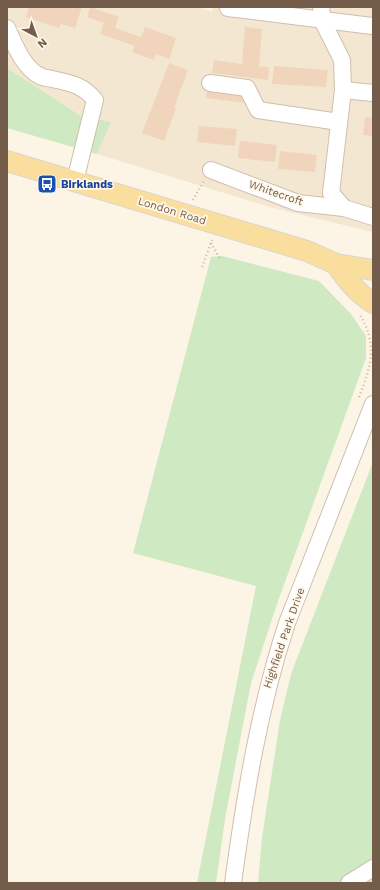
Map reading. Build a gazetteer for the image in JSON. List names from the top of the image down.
{
  "streets": {
    "main road": ["London Road"],
    "street": ["Whitecroft", "Highfield Park Drive"]
  },
  "places": {
    "bus stop": ["Birklands"]
  },
  "north": "bottom right"
}
